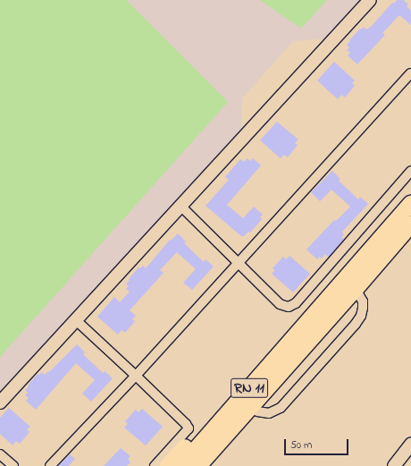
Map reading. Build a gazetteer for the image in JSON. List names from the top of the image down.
{
  "streets": {
    "highway": ["RN 11"]
  },
  "scale_bar": "50 m"
}
